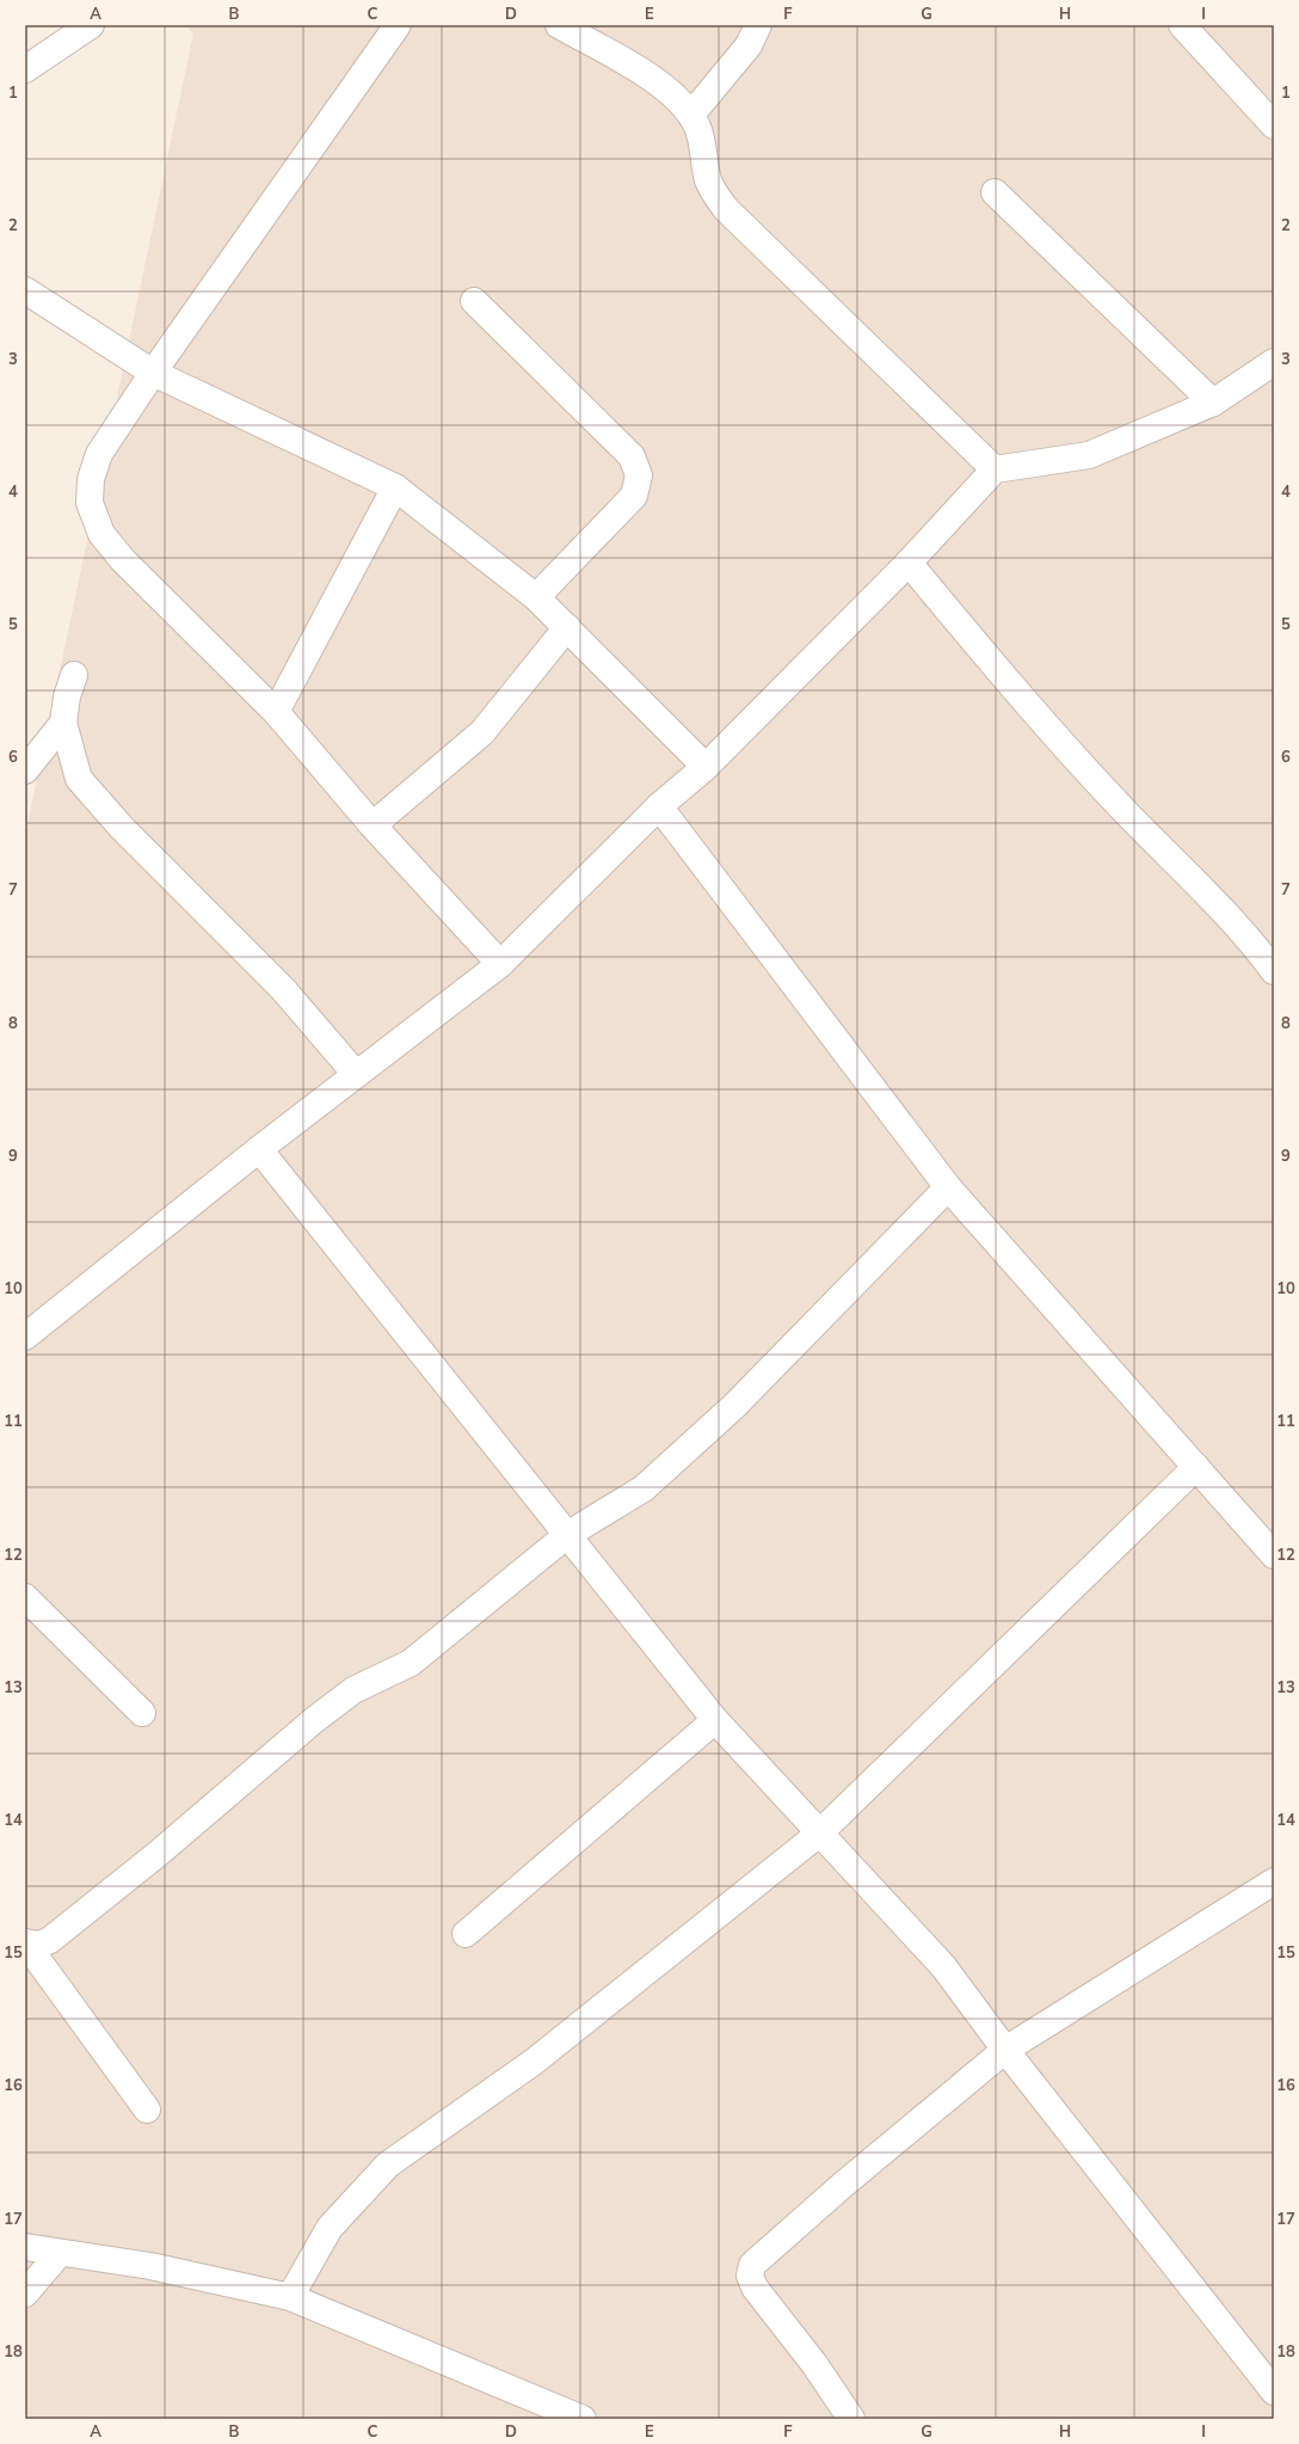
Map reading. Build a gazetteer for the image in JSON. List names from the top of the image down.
{
  "grid": {
    "columns": [
      "A",
      "B",
      "C",
      "D",
      "E",
      "F",
      "G",
      "H",
      "I"
    ],
    "rows": [
      "1",
      "2",
      "3",
      "4",
      "5",
      "6",
      "7",
      "8",
      "9",
      "10",
      "11",
      "12",
      "13",
      "14",
      "15",
      "16",
      "17",
      "18"
    ]
  }
}
